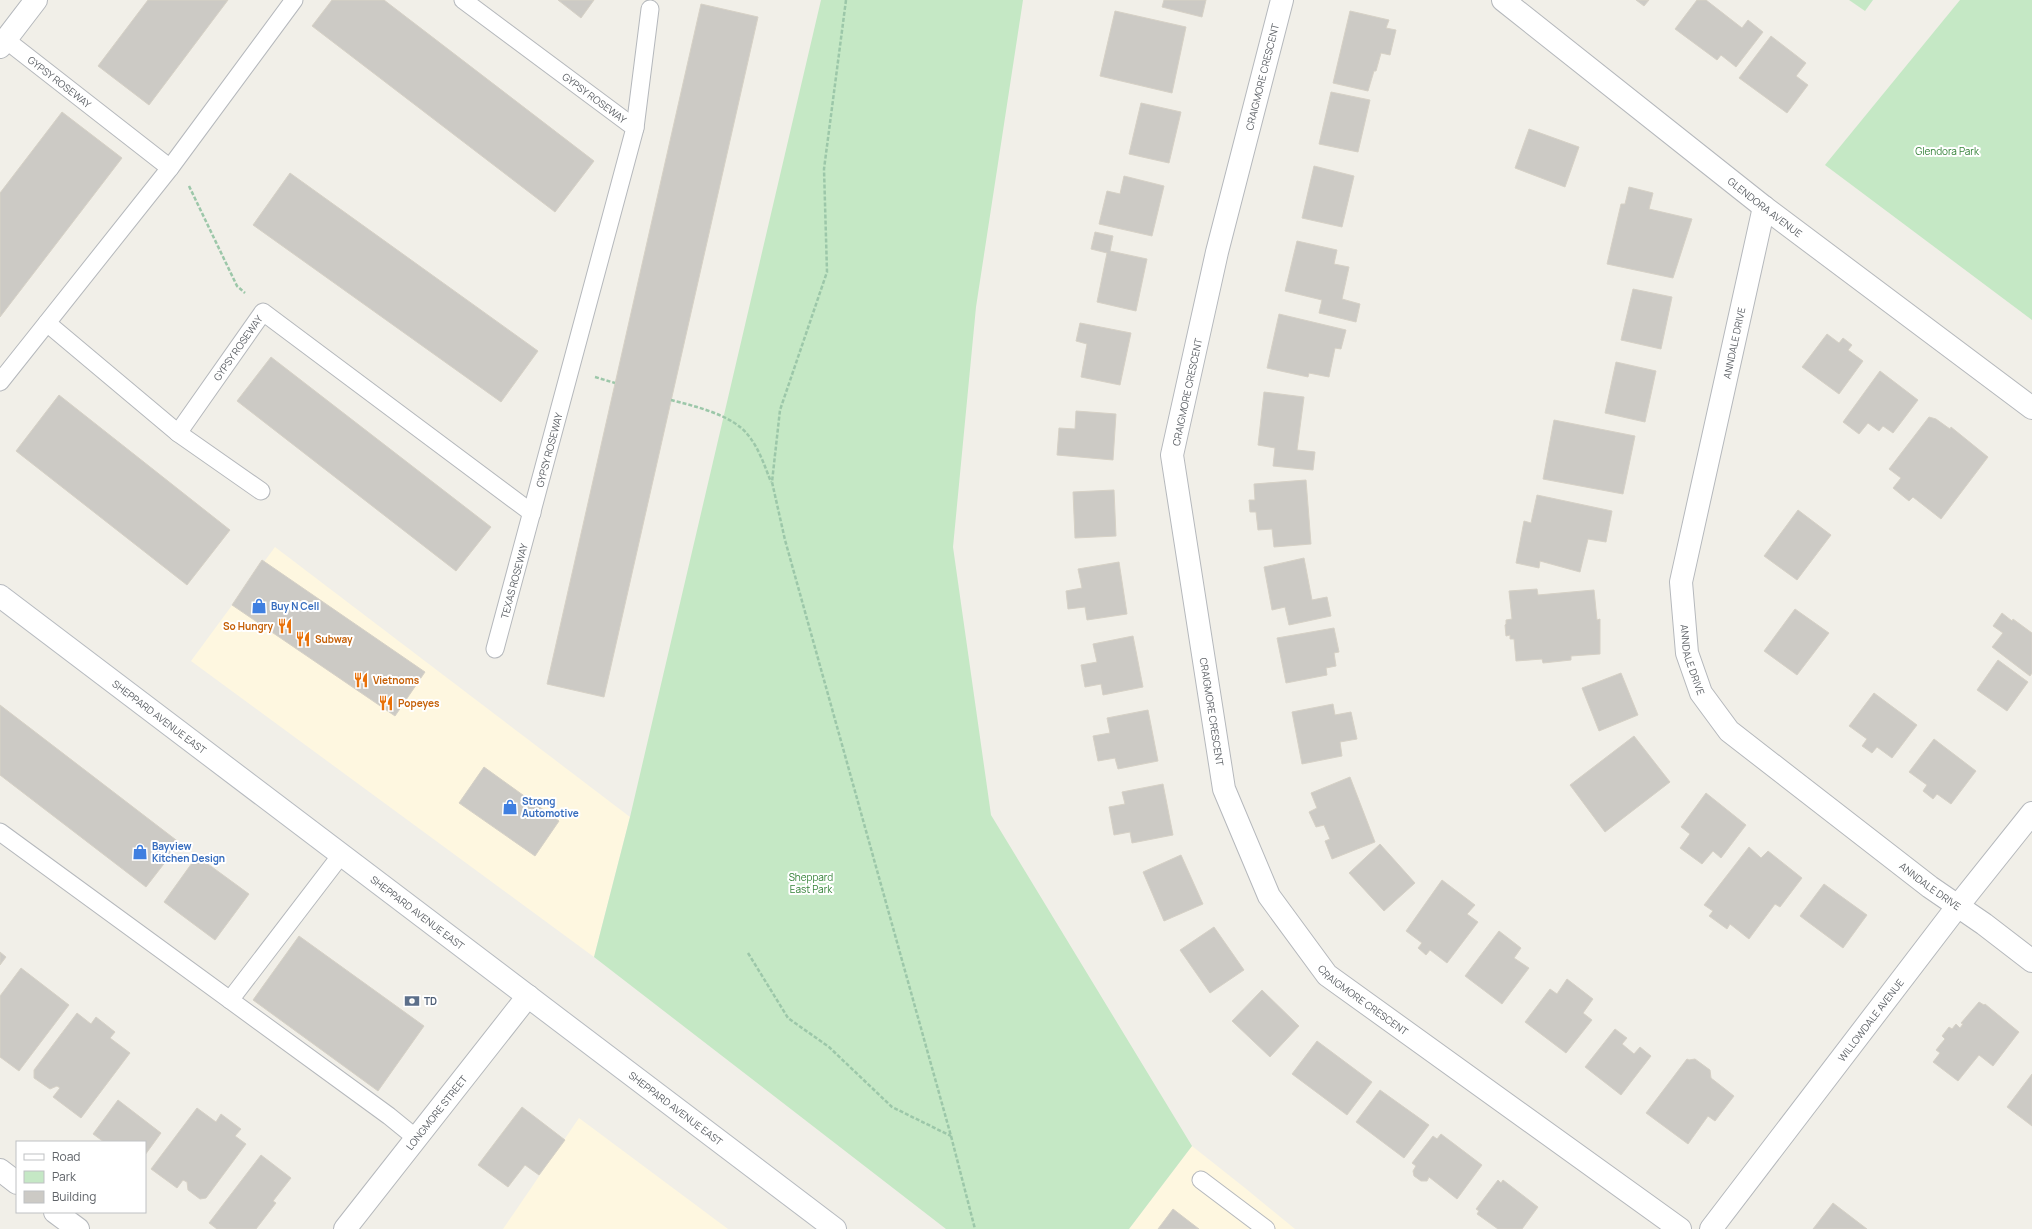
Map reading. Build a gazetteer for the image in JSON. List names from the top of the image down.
{
  "streets": {
    "street": [
      "CRAIGMORE CRESCENT",
      "GLENDORA AVENUE",
      "ANNDALE DRIVE",
      "SHEPPARD AVENUE EAST",
      "WILLOWDALE AVENUE",
      "LONGMORE STREET"
    ],
    "lane": ["GYPSY ROSEWAY", "TEXAS ROSEWAY"]
  },
  "crossings": [
    ["GYPSY ROSEWAY", "TEXAS ROSEWAY"],
    ["GLENDORA AVENUE", "ANNDALE DRIVE"],
    ["ANNDALE DRIVE", "WILLOWDALE AVENUE"],
    ["SHEPPARD AVENUE EAST", "LONGMORE STREET"]
  ],
  "parks": ["Glendora Park", "Sheppard East Park"],
  "places": {
    "shop": ["Buy N Cell", "Strong Automotive", "Bayview Kitchen Design"],
    "restaurant": [
      "So Hungry",
      "Subway",
      "Vietnoms",
      "Popeyes"
    ],
    "bank": ["TD"]
  },
  "legend": ["Road", "Park", "Building"]
}
